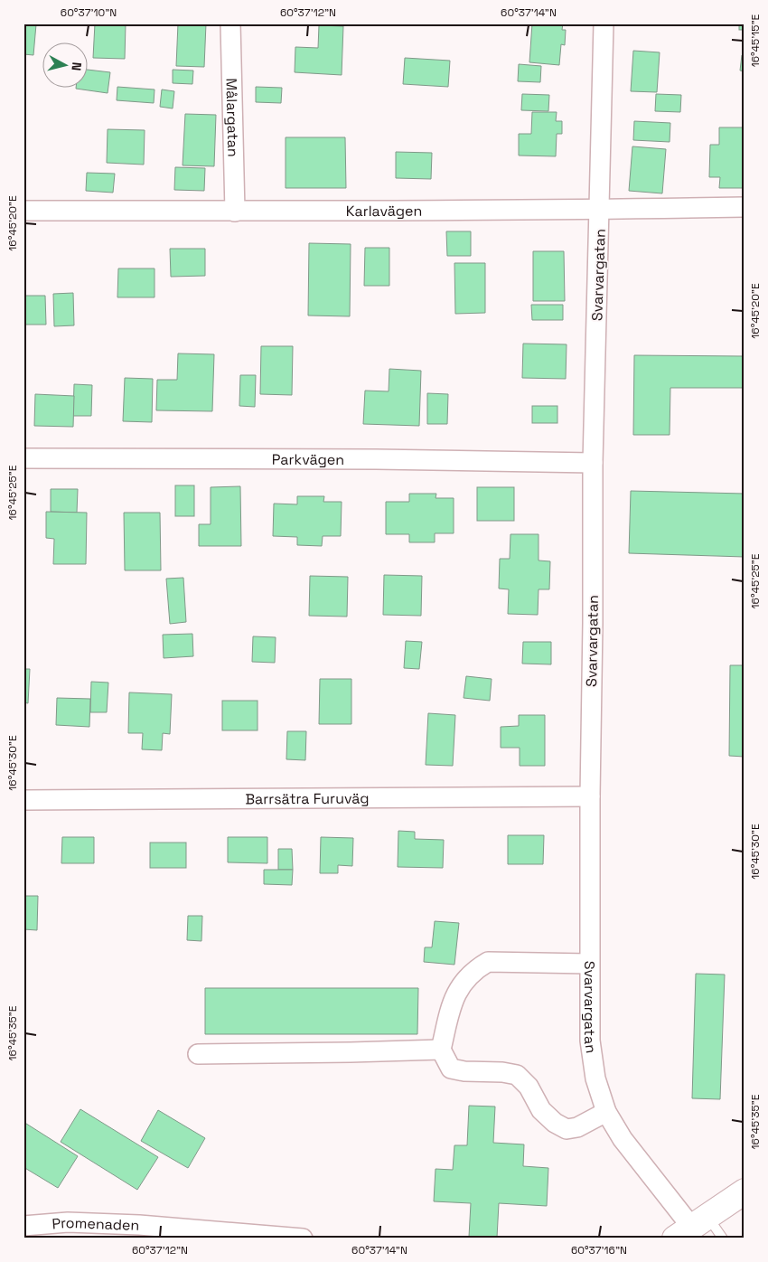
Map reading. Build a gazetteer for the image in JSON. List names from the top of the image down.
{
  "streets": {
    "street": [
      "Målargatan",
      "Karlavägen",
      "Svarvargatan",
      "Parkvägen",
      "Barrsätra Furuväg",
      "Promenaden"
    ]
  },
  "crossings": [
    ["Målargatan", "Karlavägen"],
    ["Karlavägen", "Svarvargatan"],
    ["Svarvargatan", "Parkvägen"],
    ["Svarvargatan", "Barrsätra Furuväg"]
  ],
  "north": "right",
  "coordinates": [
    "60°37'10\"N",
    "60°37'12\"N",
    "60°37'14\"N",
    "16°45'15\"E",
    "16°45'20\"E",
    "16°45'25\"E",
    "16°45'30\"E",
    "16°45'35\"E",
    "60°37'16\"N"
  ]
}
